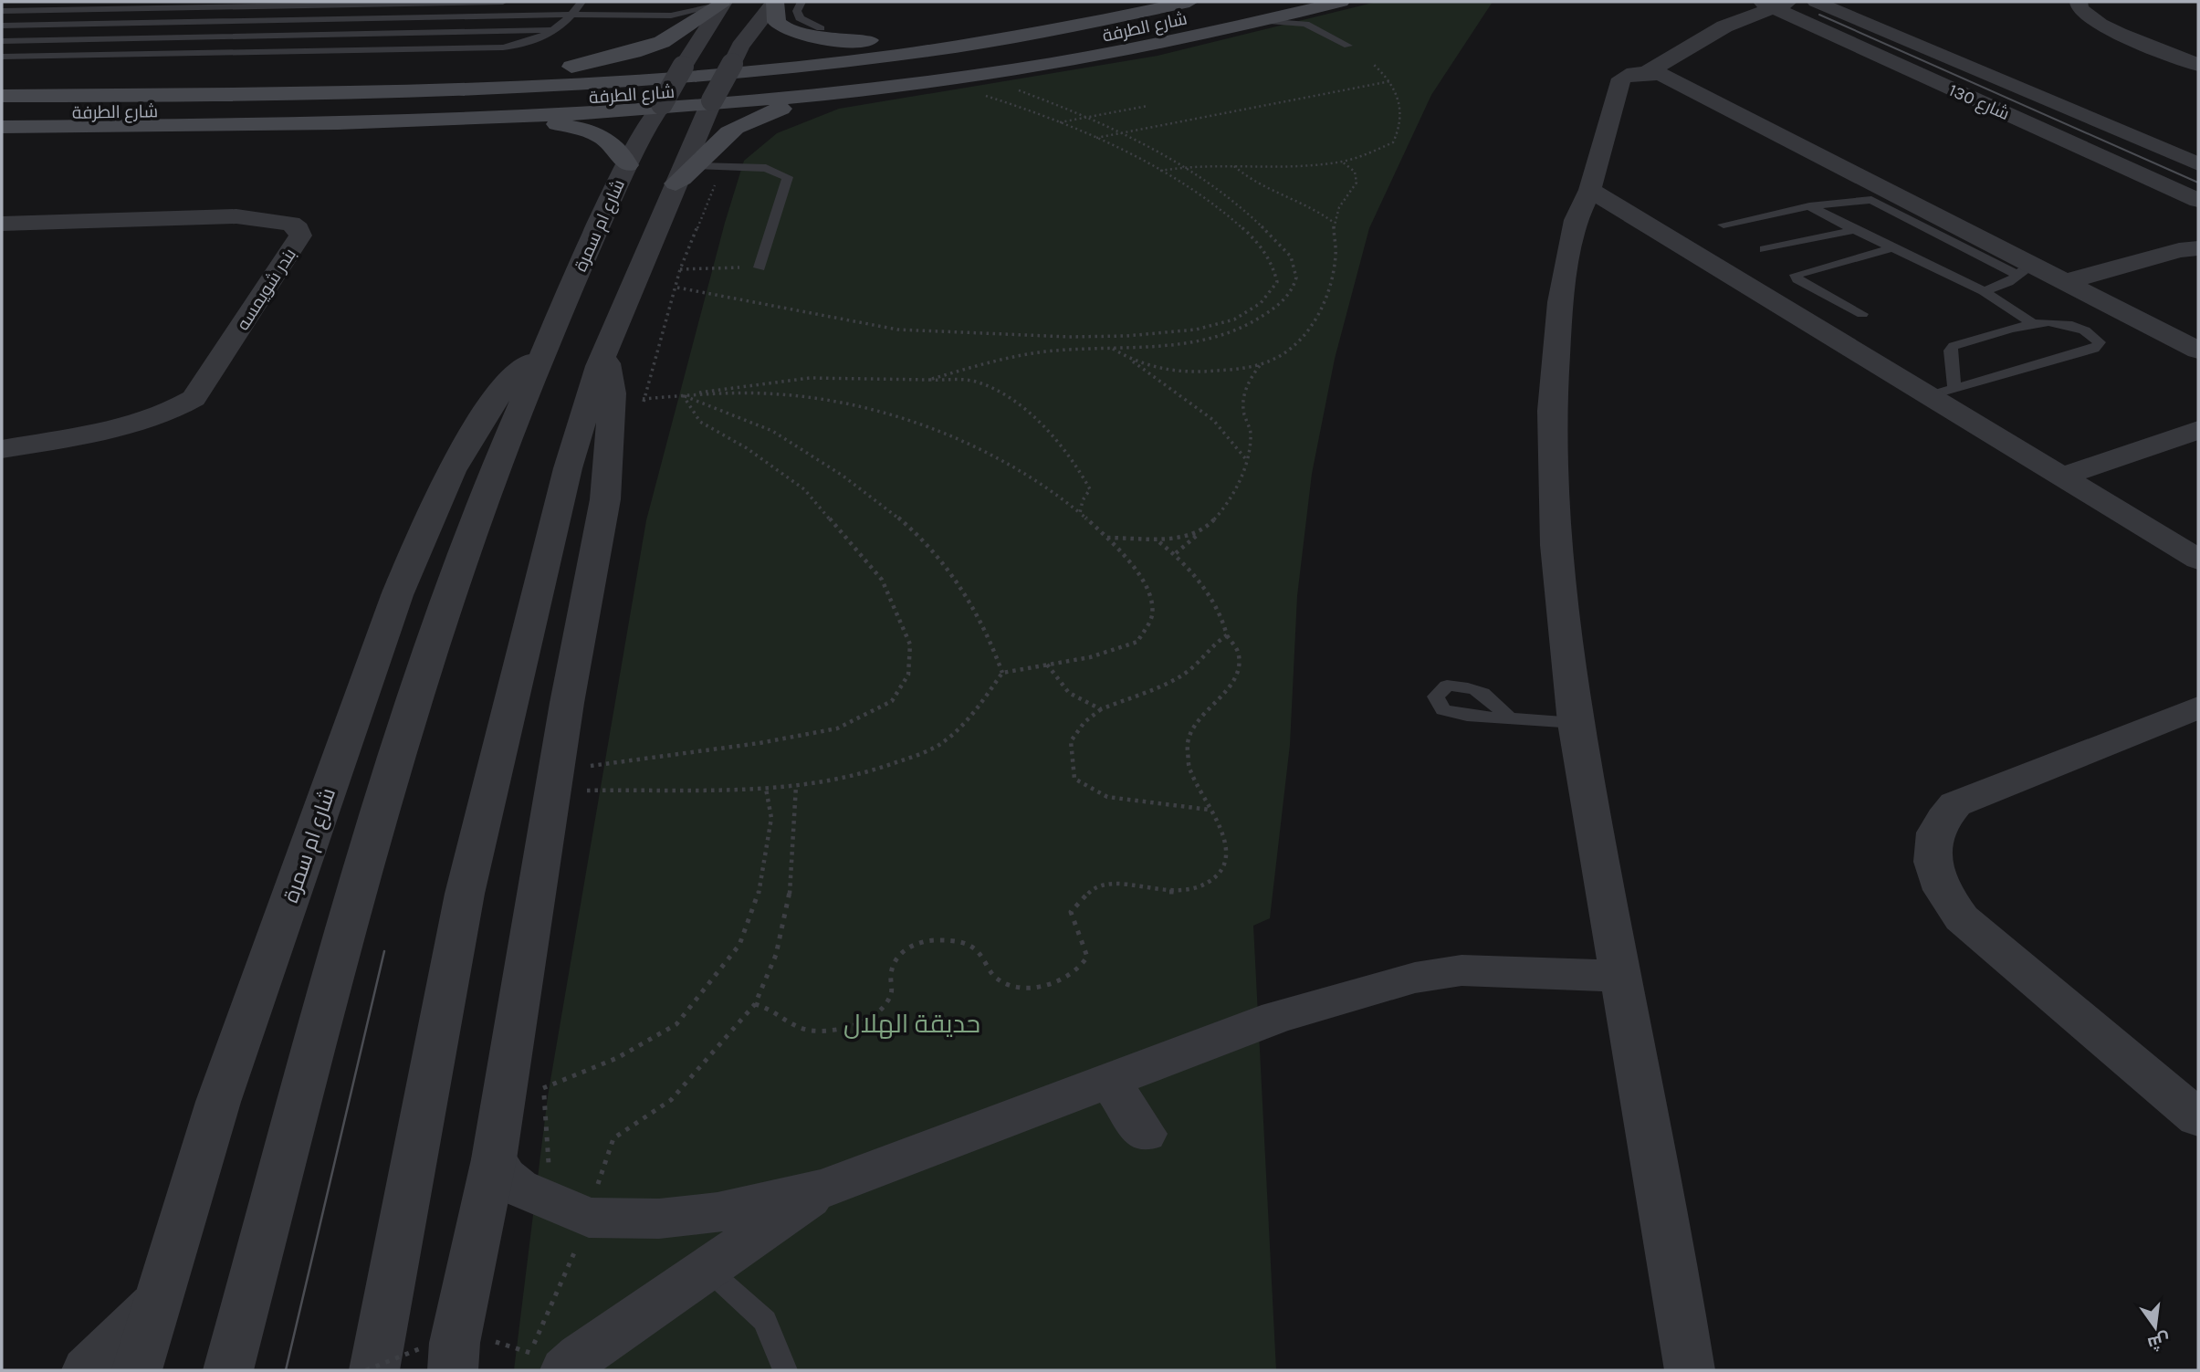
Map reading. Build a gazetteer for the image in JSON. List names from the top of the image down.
{
  "streets": {
    "main road": ["شارع الطرفة"],
    "street": ["شارع 130", "شارع ام سمرة", "بندر شويمسه"]
  },
  "parks": ["حديقة الهلال"],
  "north": "bottom"
}
